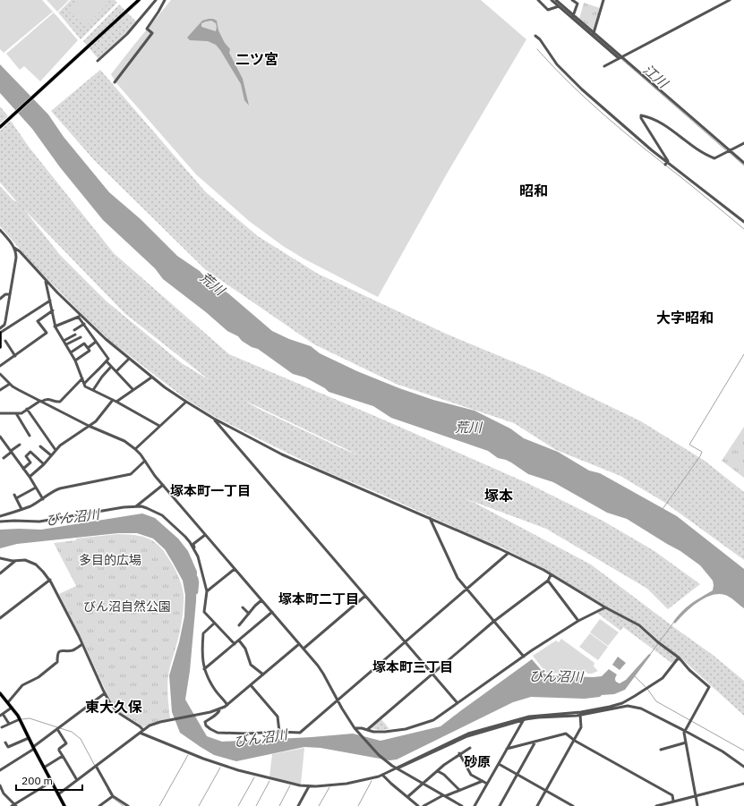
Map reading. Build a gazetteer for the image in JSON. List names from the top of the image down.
{
  "districts": [
    "二ツ宮",
    "昭和",
    "大字昭和",
    "塚本町一丁目",
    "塚本",
    "塚本町二丁目",
    "塚本町三丁目",
    "東大久保",
    "砂原"
  ],
  "water": ["江川", "荒川", "びん沼川"],
  "parks": ["多目的広場", "びん沼自然公園"],
  "scale_bar": "200 m"
}
